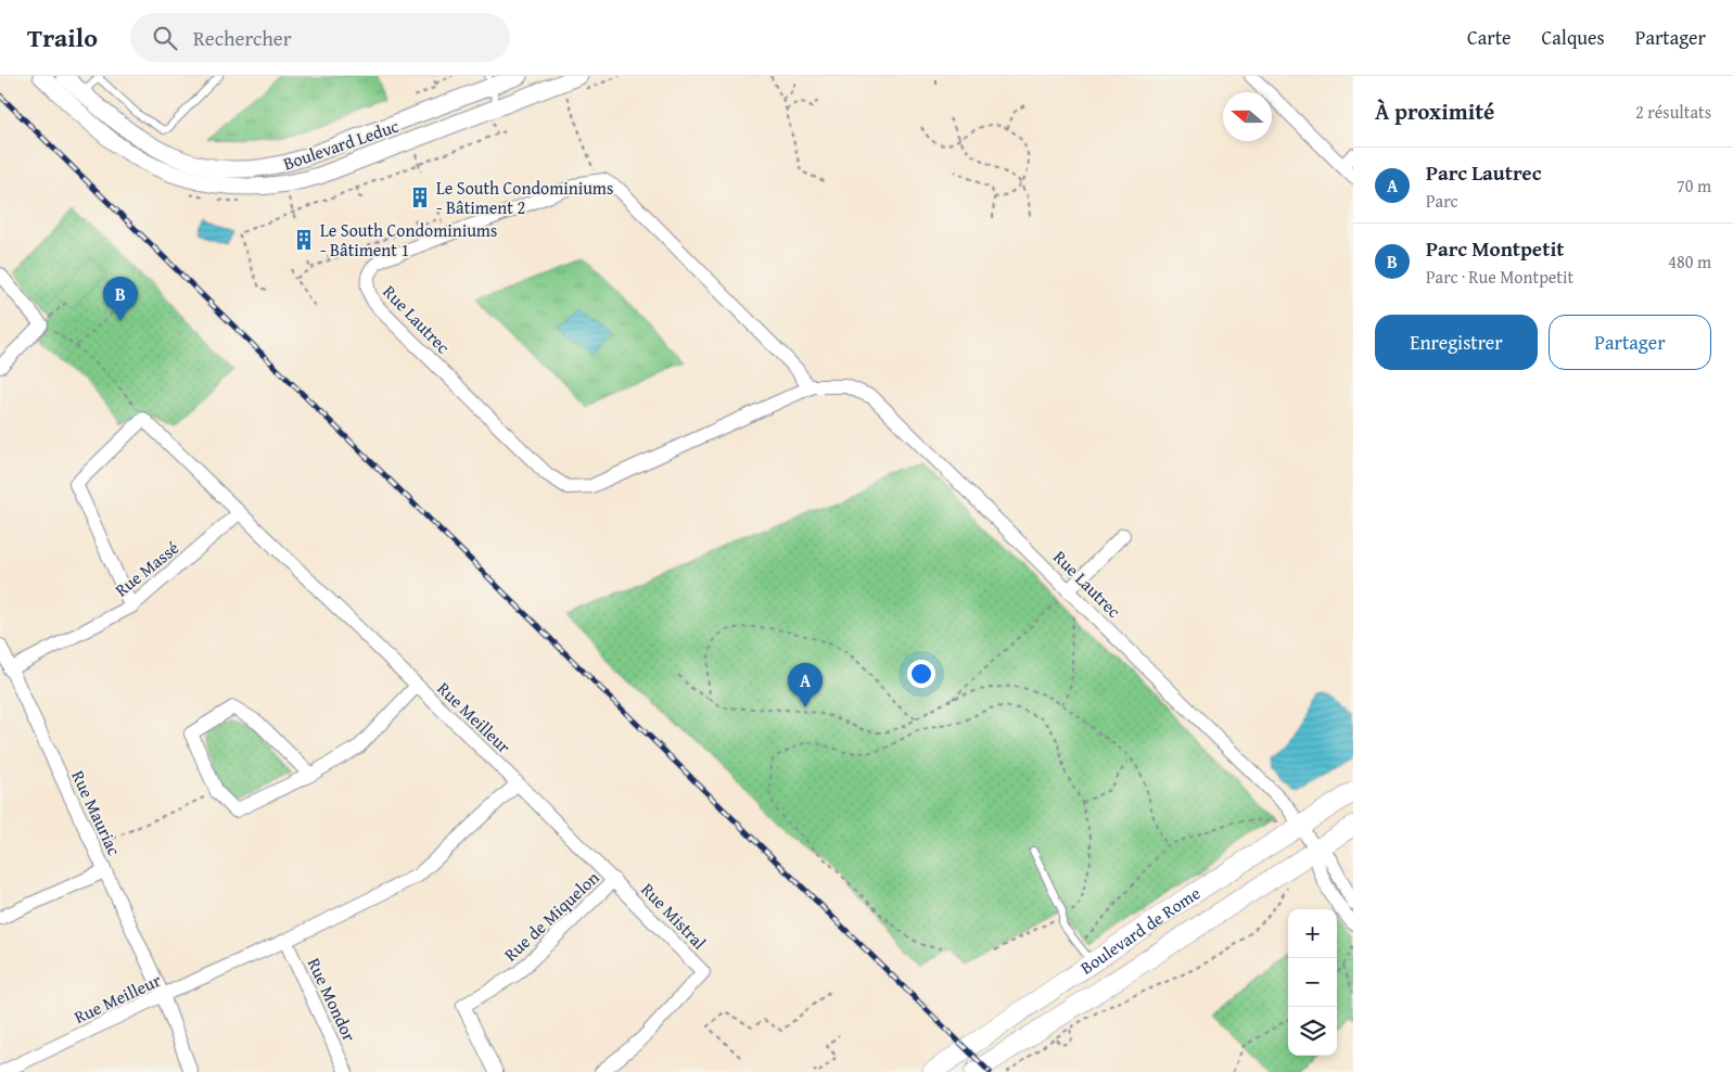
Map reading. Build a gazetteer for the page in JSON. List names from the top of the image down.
{
  "streets": {
    "main road": ["Boulevard de Rome"],
    "street": [
      "Boulevard Leduc",
      "Rue Lautrec",
      "Rue Massé",
      "Rue Meilleur",
      "Rue Mauriac",
      "Rue de Miquelon",
      "Rue Mistral",
      "Rue Mondor"
    ]
  },
  "crossings": [
    ["Rue Lautrec", "Boulevard de Rome"],
    ["Rue Massé", "Rue Meilleur"],
    ["Rue Massé", "Rue Mauriac"],
    ["Rue Meilleur", "Rue Mauriac"],
    ["Rue Meilleur", "Rue Mistral"],
    ["Rue Meilleur", "Rue Mondor"],
    ["Rue de Miquelon", "Rue Mistral"]
  ],
  "places": {
    "building": ["Le South Condominiums - Bâtiment 2", "Le South Condominiums - Bâtiment 1"]
  },
  "north": "left",
  "page": {
    "header": "Trailo",
    "search": "Rechercher",
    "nav": ["Carte", "Calques", "Partager"],
    "heading": ["À proximité", "2 résultats"],
    "list": [
      {
        "mark": "A",
        "name": "Parc Lautrec",
        "note": "Parc",
        "value": "70 m"
      },
      {
        "mark": "B",
        "name": "Parc Montpetit",
        "note": "Parc · Rue Montpetit",
        "value": "480 m"
      }
    ],
    "pins": ["B", "A"],
    "buttons": ["Enregistrer", "Partager"],
    "map_buttons": ["+", "−"]
  }
}
